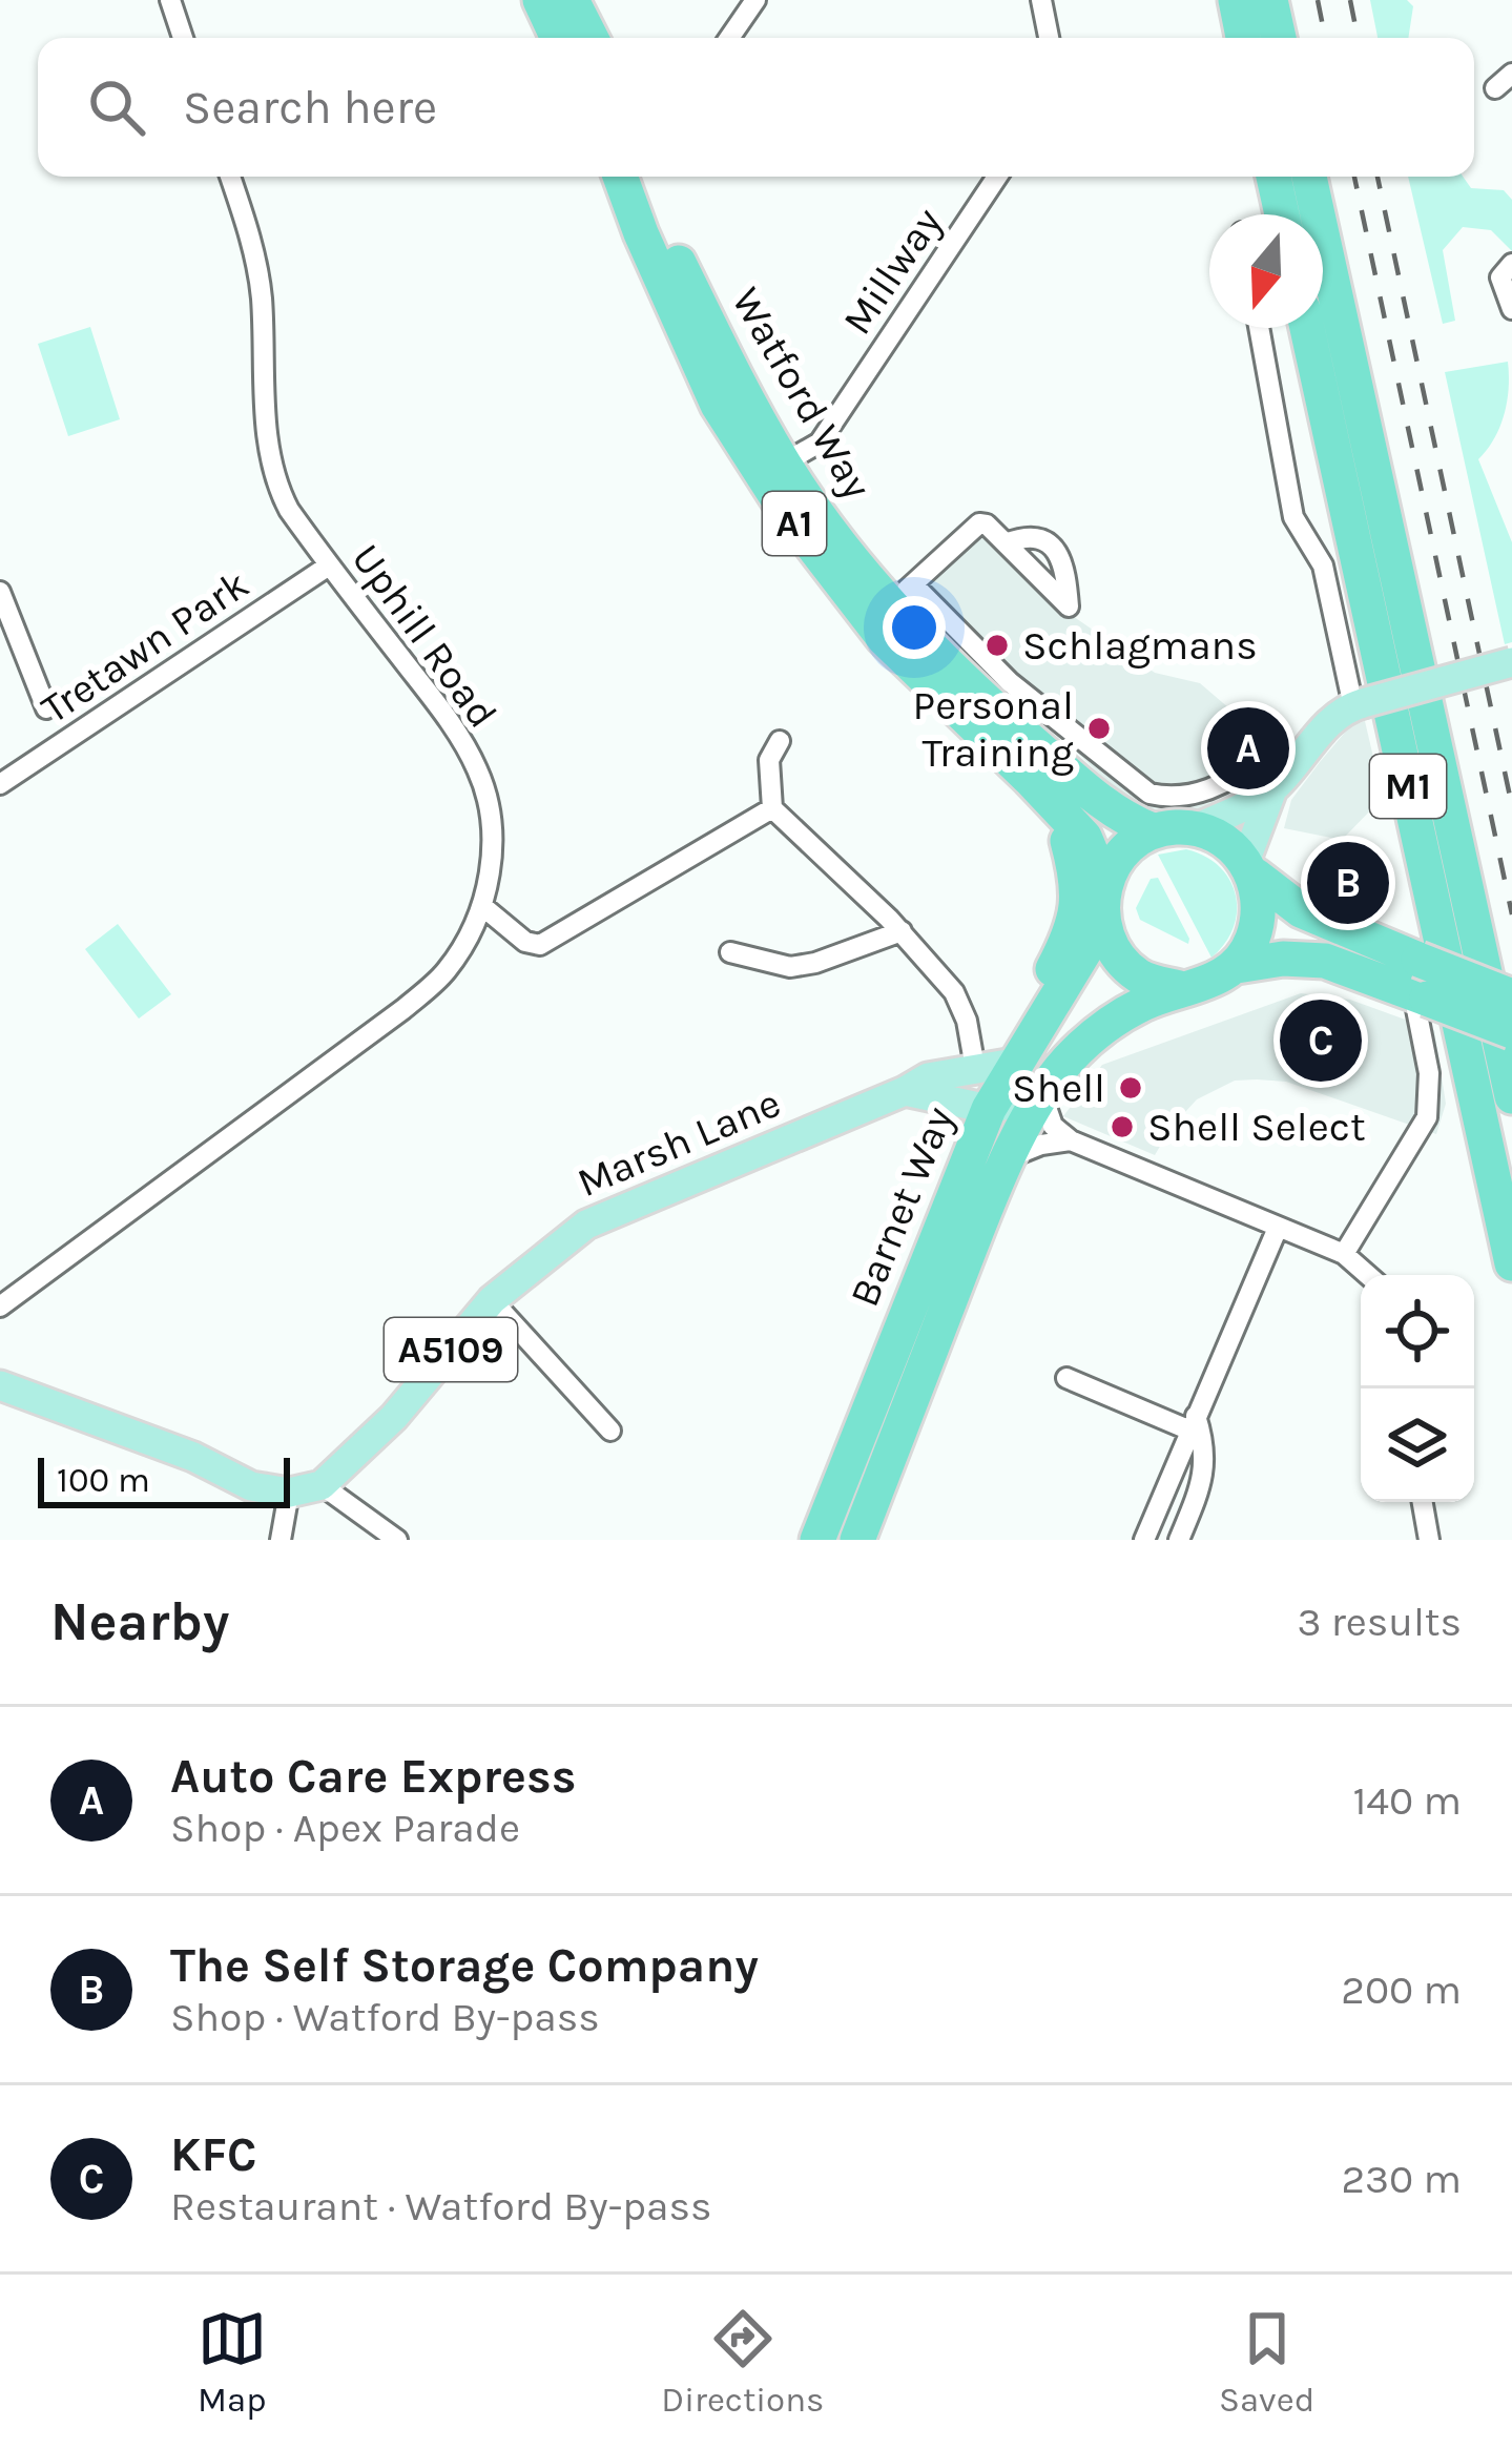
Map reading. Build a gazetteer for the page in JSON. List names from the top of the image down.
{
  "streets": {
    "highway": [
      "Watford Way",
      "A1",
      "M1",
      "Barnet Way"
    ],
    "main road": ["Marsh Lane", "A5109"],
    "street": ["Millway", "Uphill Road", "Tretawn Park"]
  },
  "crossings": [
    ["Millway", "Watford Way"],
    ["Watford Way", "A1"],
    ["Watford Way", "Barnet Way"],
    ["A1", "Barnet Way"],
    ["Uphill Road", "Tretawn Park"],
    ["Marsh Lane", "Barnet Way"]
  ],
  "places": [
    "Schlagmans",
    "Personal Training",
    "Shell",
    "Shell Select"
  ],
  "scale_bar": "100 m",
  "north": "bottom",
  "page": {
    "search": "Search here",
    "pins": ["A", "B", "C"],
    "scale": "100 m",
    "heading": ["Nearby", "3 results"],
    "list": [
      {
        "mark": "A",
        "name": "Auto Care Express",
        "note": "Shop · Apex Parade",
        "value": "140 m"
      },
      {
        "mark": "B",
        "name": "The Self Storage Company",
        "note": "Shop · Watford By-pass",
        "value": "200 m"
      },
      {
        "mark": "C",
        "name": "KFC",
        "note": "Restaurant · Watford By-pass",
        "value": "230 m"
      }
    ],
    "nav": ["Map", "Directions", "Saved"]
  }
}
